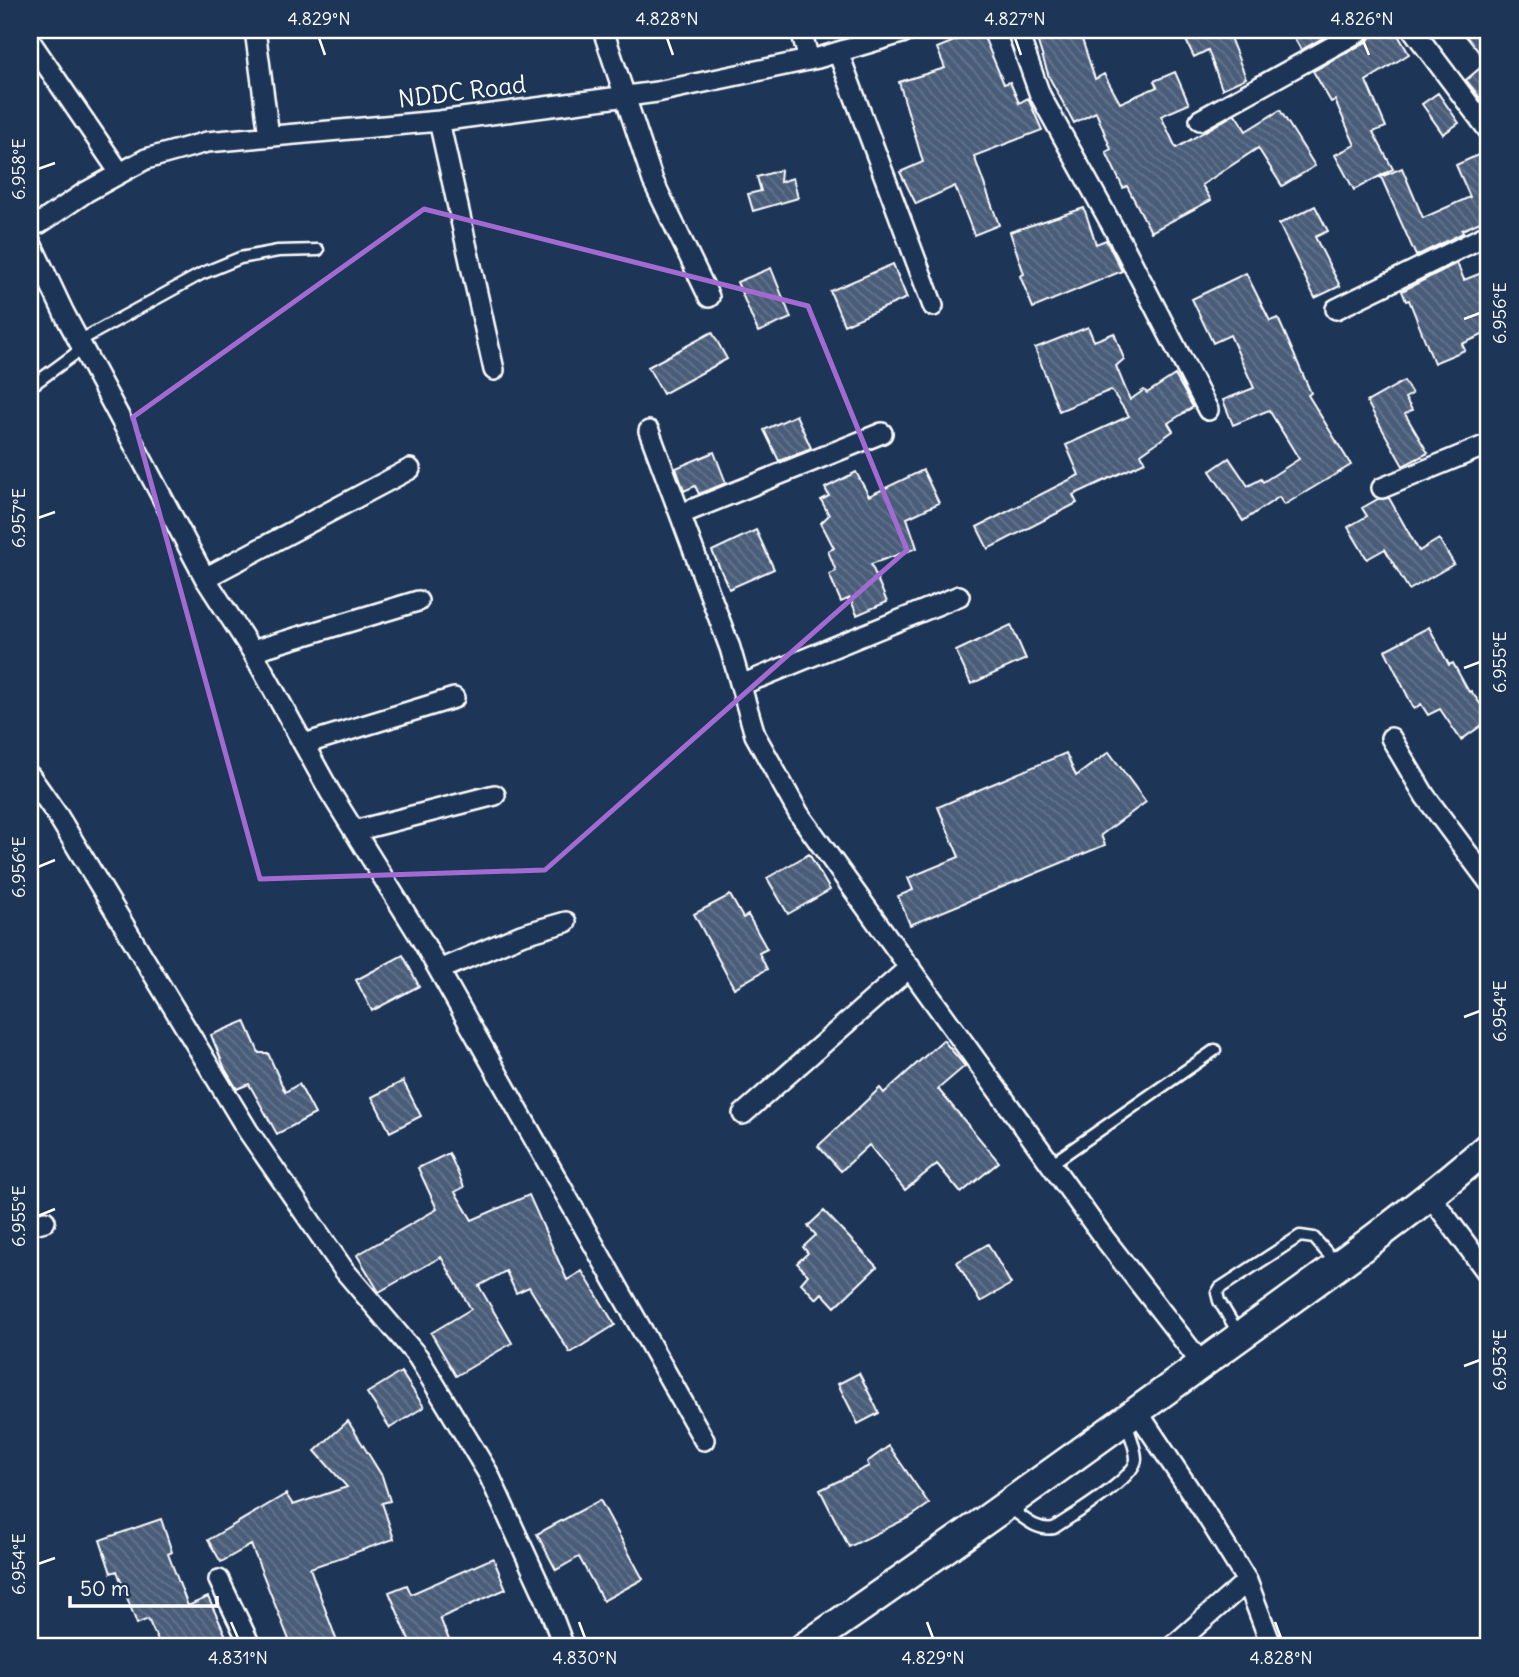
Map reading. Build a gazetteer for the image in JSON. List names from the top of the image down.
{
  "streets": {
    "street": ["NDDC Road"]
  },
  "scale_bar": "50 m",
  "coordinates": [
    "4.829°N",
    "4.828°N",
    "4.827°N",
    "4.826°N",
    "6.958°E",
    "6.956°E",
    "6.957°E",
    "6.955°E",
    "6.954°E",
    "6.953°E",
    "4.831°N",
    "4.830°N"
  ]
}
